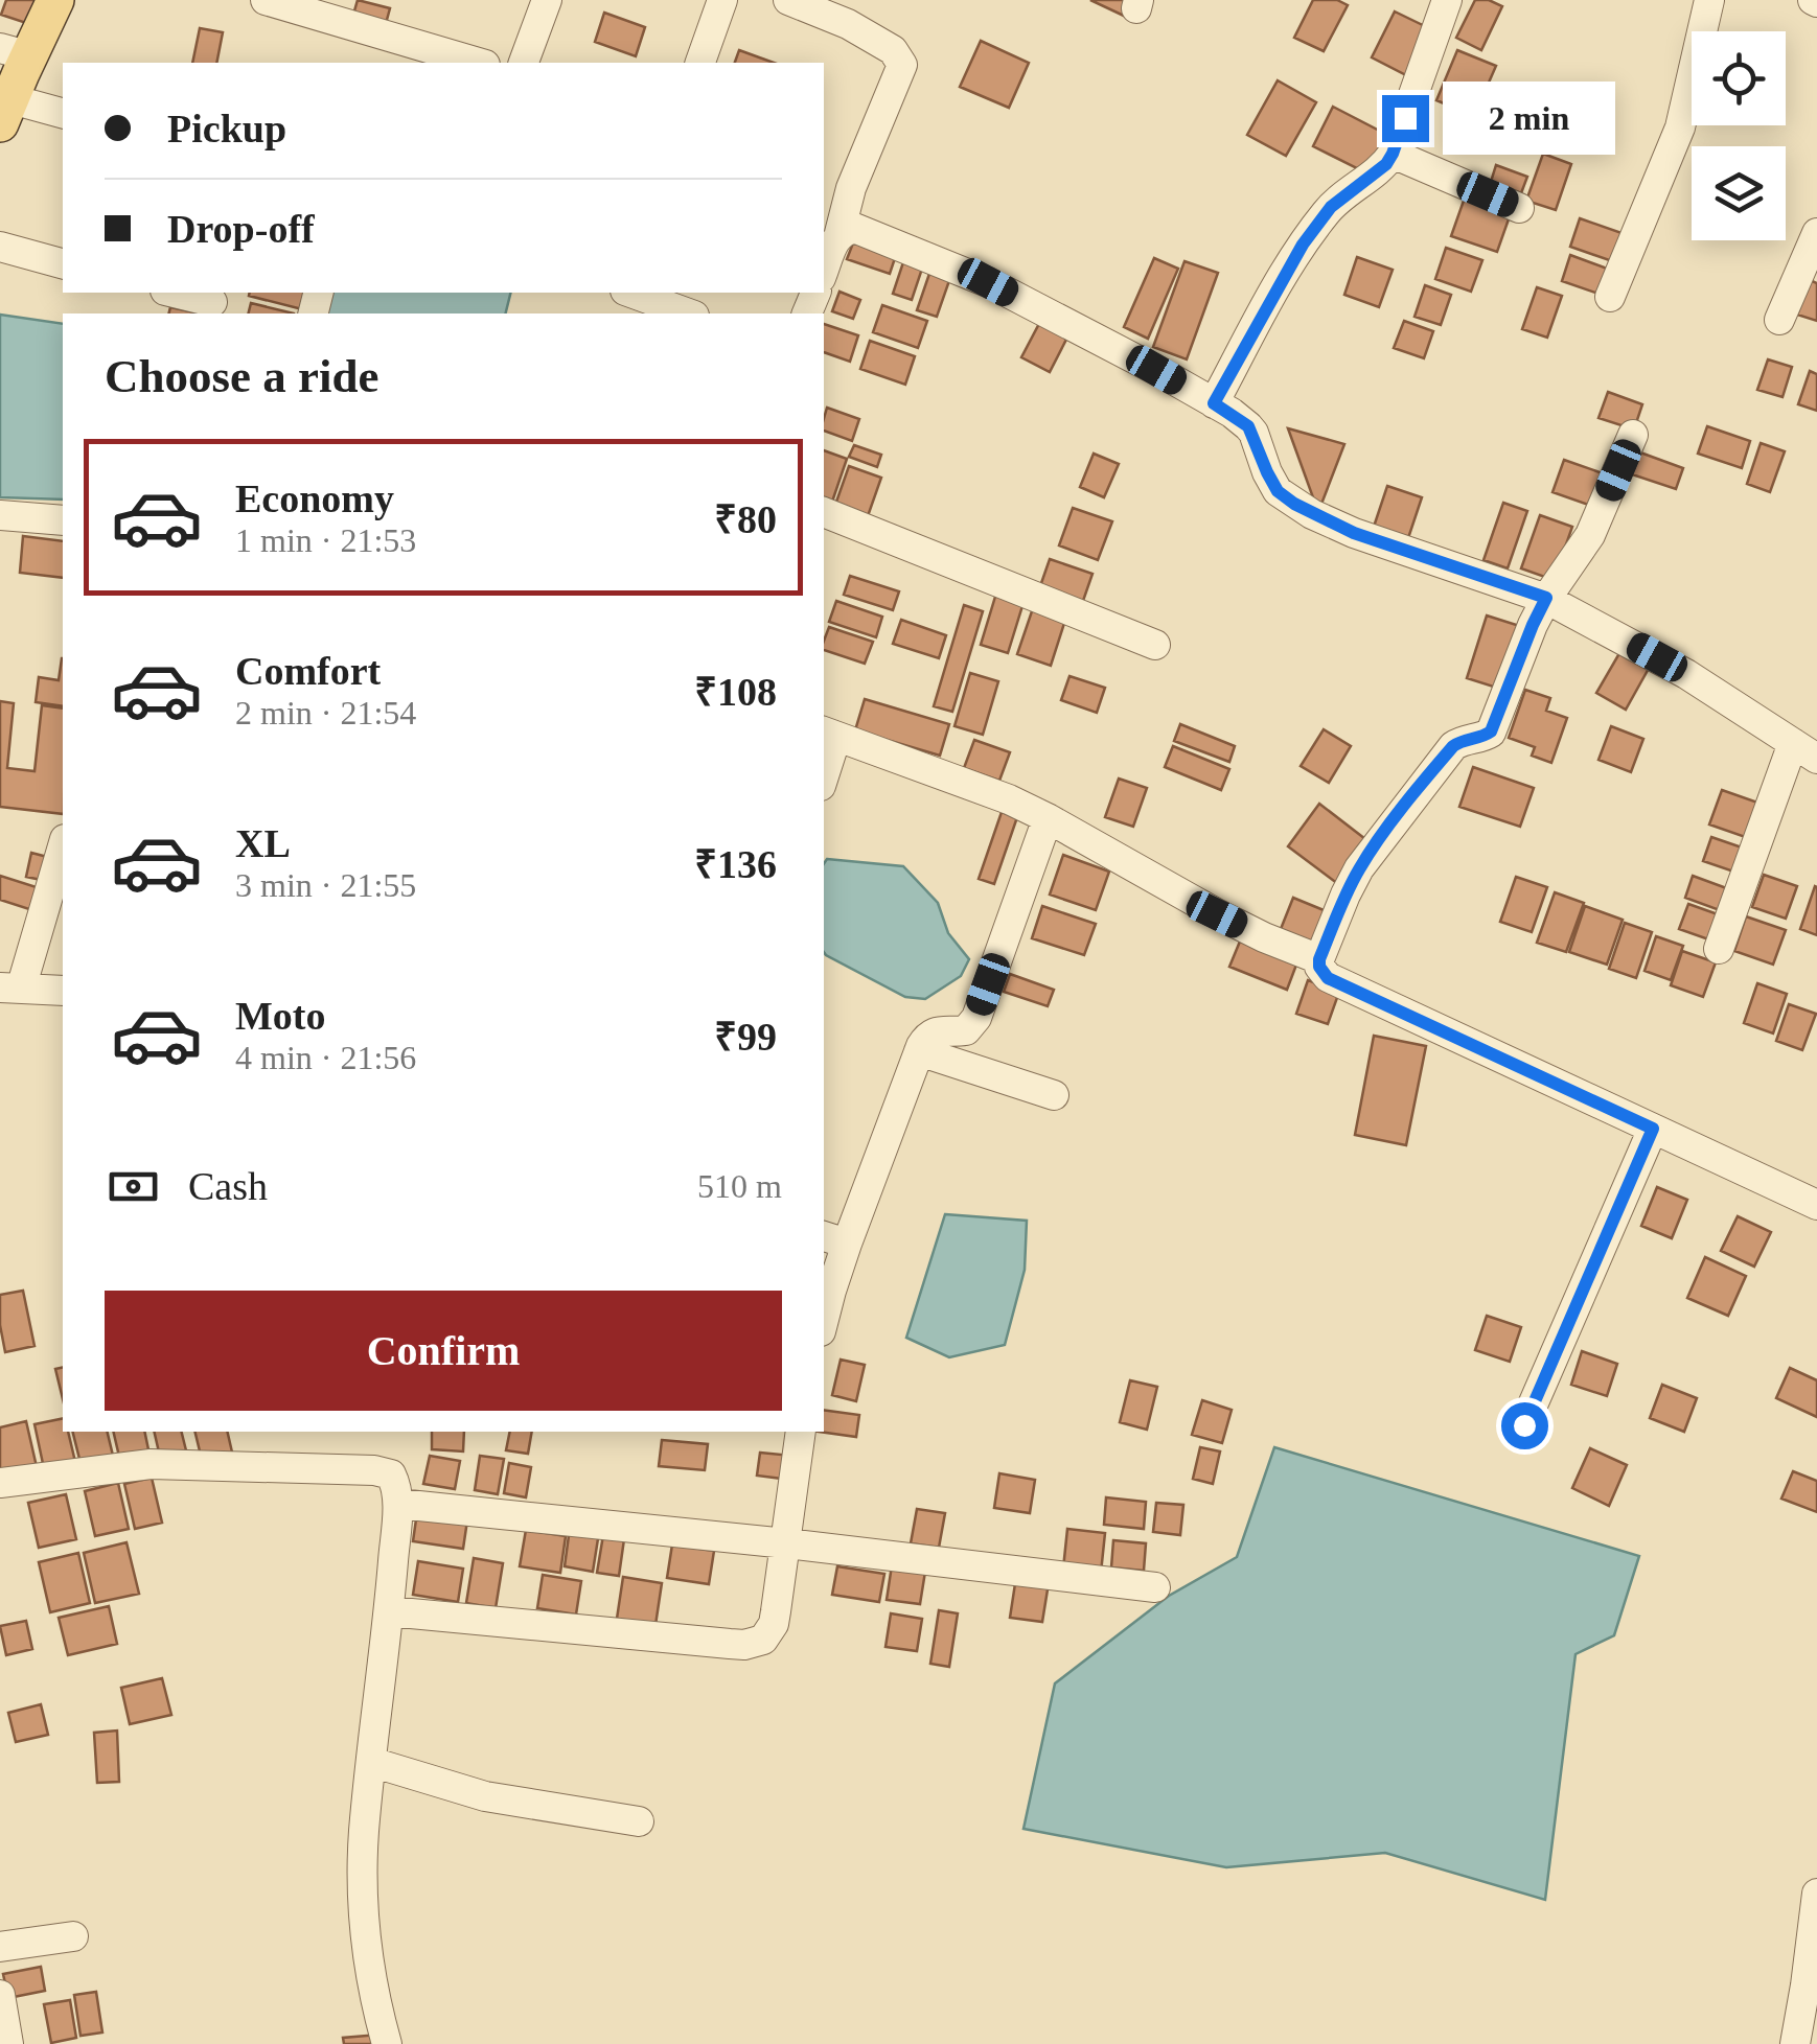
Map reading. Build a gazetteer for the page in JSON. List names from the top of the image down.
{
  "page": {
    "banner": ["Pickup", "Drop-off"],
    "bubble": "2 min",
    "heading": "Choose a ride",
    "list": [
      {
        "name": "Economy",
        "note": "1 min · 21:53",
        "value": "₹80"
      },
      {
        "name": "Comfort",
        "note": "2 min · 21:54",
        "value": "₹108"
      },
      {
        "name": "XL",
        "note": "3 min · 21:55",
        "value": "₹136"
      },
      {
        "name": "Moto",
        "note": "4 min · 21:56",
        "value": "₹99"
      }
    ],
    "pay": ["Cash", "510 m"],
    "buttons": "Confirm"
  }
}
